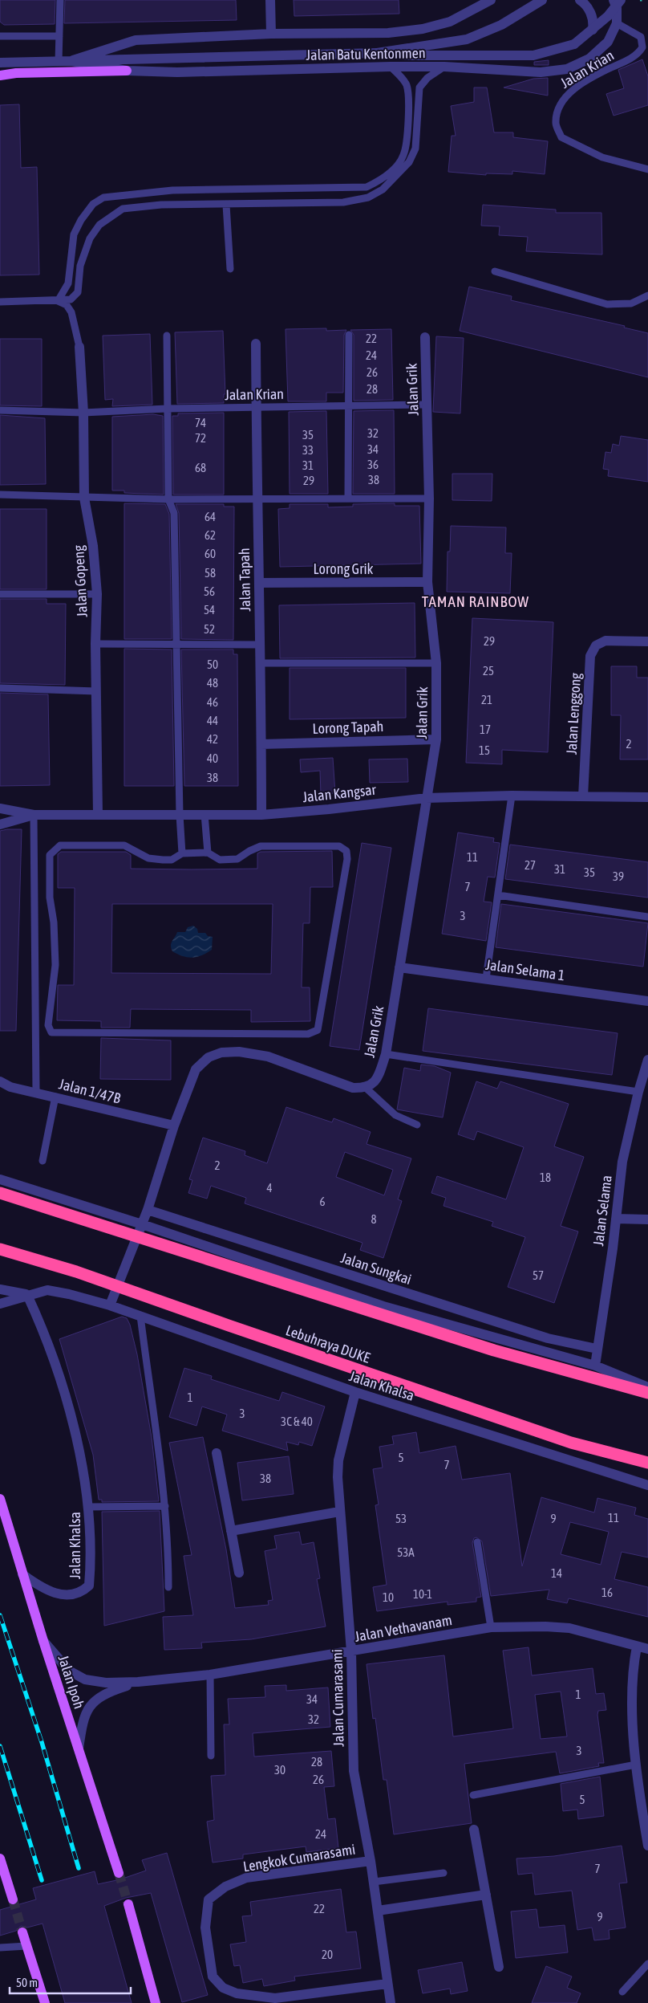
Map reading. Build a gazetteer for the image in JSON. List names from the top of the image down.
{
  "streets": {
    "highway": ["Lebuhraya DUKE"],
    "main road": ["Jalan Ipoh"],
    "street": [
      "Jalan Batu Kentonmen",
      "Jalan Grik",
      "Lorong Grik",
      "Jalan Tapah",
      "Jalan Gopeng",
      "Jalan Lenggong",
      "Lorong Tapah",
      "Jalan Kangsar",
      "Jalan Selama 1",
      "Jalan 1/47B",
      "Jalan Selama",
      "Jalan Sungkai",
      "Jalan Khalsa",
      "Jalan Vethavanam",
      "Jalan Cumarasami",
      "Lengkok Cumarasami"
    ],
    "lane": ["Jalan Krian"]
  },
  "crossings": [
    ["Jalan Batu Kentonmen", "Jalan Krian"],
    ["Jalan Krian", "Jalan Grik"],
    ["Jalan Krian", "Jalan Tapah"],
    ["Jalan Krian", "Jalan Gopeng"],
    ["Jalan Grik", "Lorong Grik"],
    ["Jalan Grik", "Lorong Tapah"],
    ["Jalan Grik", "Jalan Kangsar"],
    ["Jalan Grik", "Jalan Selama 1"],
    ["Lorong Grik", "Jalan Tapah"],
    ["Jalan Tapah", "Lorong Tapah"],
    ["Jalan Tapah", "Jalan Kangsar"],
    ["Jalan Gopeng", "Jalan Kangsar"],
    ["Jalan Lenggong", "Jalan Kangsar"],
    ["Jalan Selama", "Jalan Sungkai"],
    ["Jalan Khalsa", "Jalan Ipoh"],
    ["Jalan Khalsa", "Jalan Cumarasami"],
    ["Jalan Vethavanam", "Jalan Cumarasami"],
    ["Jalan Cumarasami", "Lengkok Cumarasami"]
  ],
  "districts": ["TAMAN RAINBOW"],
  "house_numbers": [
    "22",
    "24",
    "26",
    "28",
    "74",
    "32",
    "35",
    "72",
    "34",
    "33",
    "36",
    "31",
    "68",
    "38",
    "29",
    "64",
    "62",
    "60",
    "58",
    "56",
    "54",
    "52",
    "29",
    "50",
    "25",
    "48",
    "21",
    "46",
    "44",
    "17",
    "42",
    "2",
    "15",
    "40",
    "38",
    "11",
    "27",
    "31",
    "35",
    "39",
    "7",
    "3",
    "2",
    "18",
    "4",
    "6",
    "8",
    "57",
    "1",
    "3",
    "3C & 40",
    "5",
    "7",
    "38",
    "11",
    "53",
    "9",
    "53A",
    "14",
    "16",
    "10-1",
    "10",
    "1",
    "34",
    "32",
    "3",
    "28",
    "30",
    "26",
    "5",
    "24",
    "7",
    "22",
    "9",
    "20"
  ],
  "scale_bar": "50 m"
}
